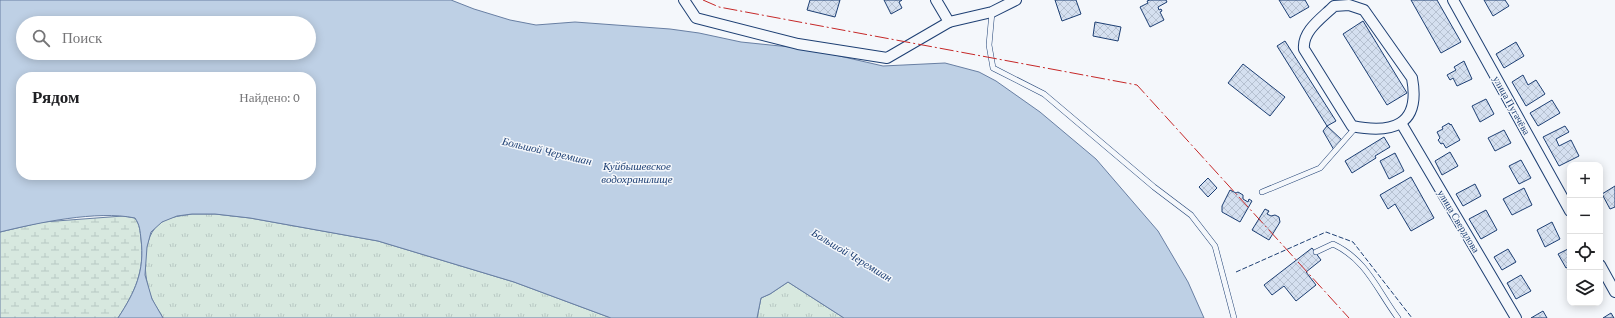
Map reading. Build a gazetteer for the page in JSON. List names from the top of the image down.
{
  "streets": {
    "street": ["улица Пугачёва", "улица Свердлова"]
  },
  "water": ["Большой Черемшан", "Куйбышевское водохранилище"],
  "page": {
    "search": "Поиск",
    "heading": ["Рядом", "Найдено: 0"],
    "map_buttons": ["+", "−"]
  }
}
